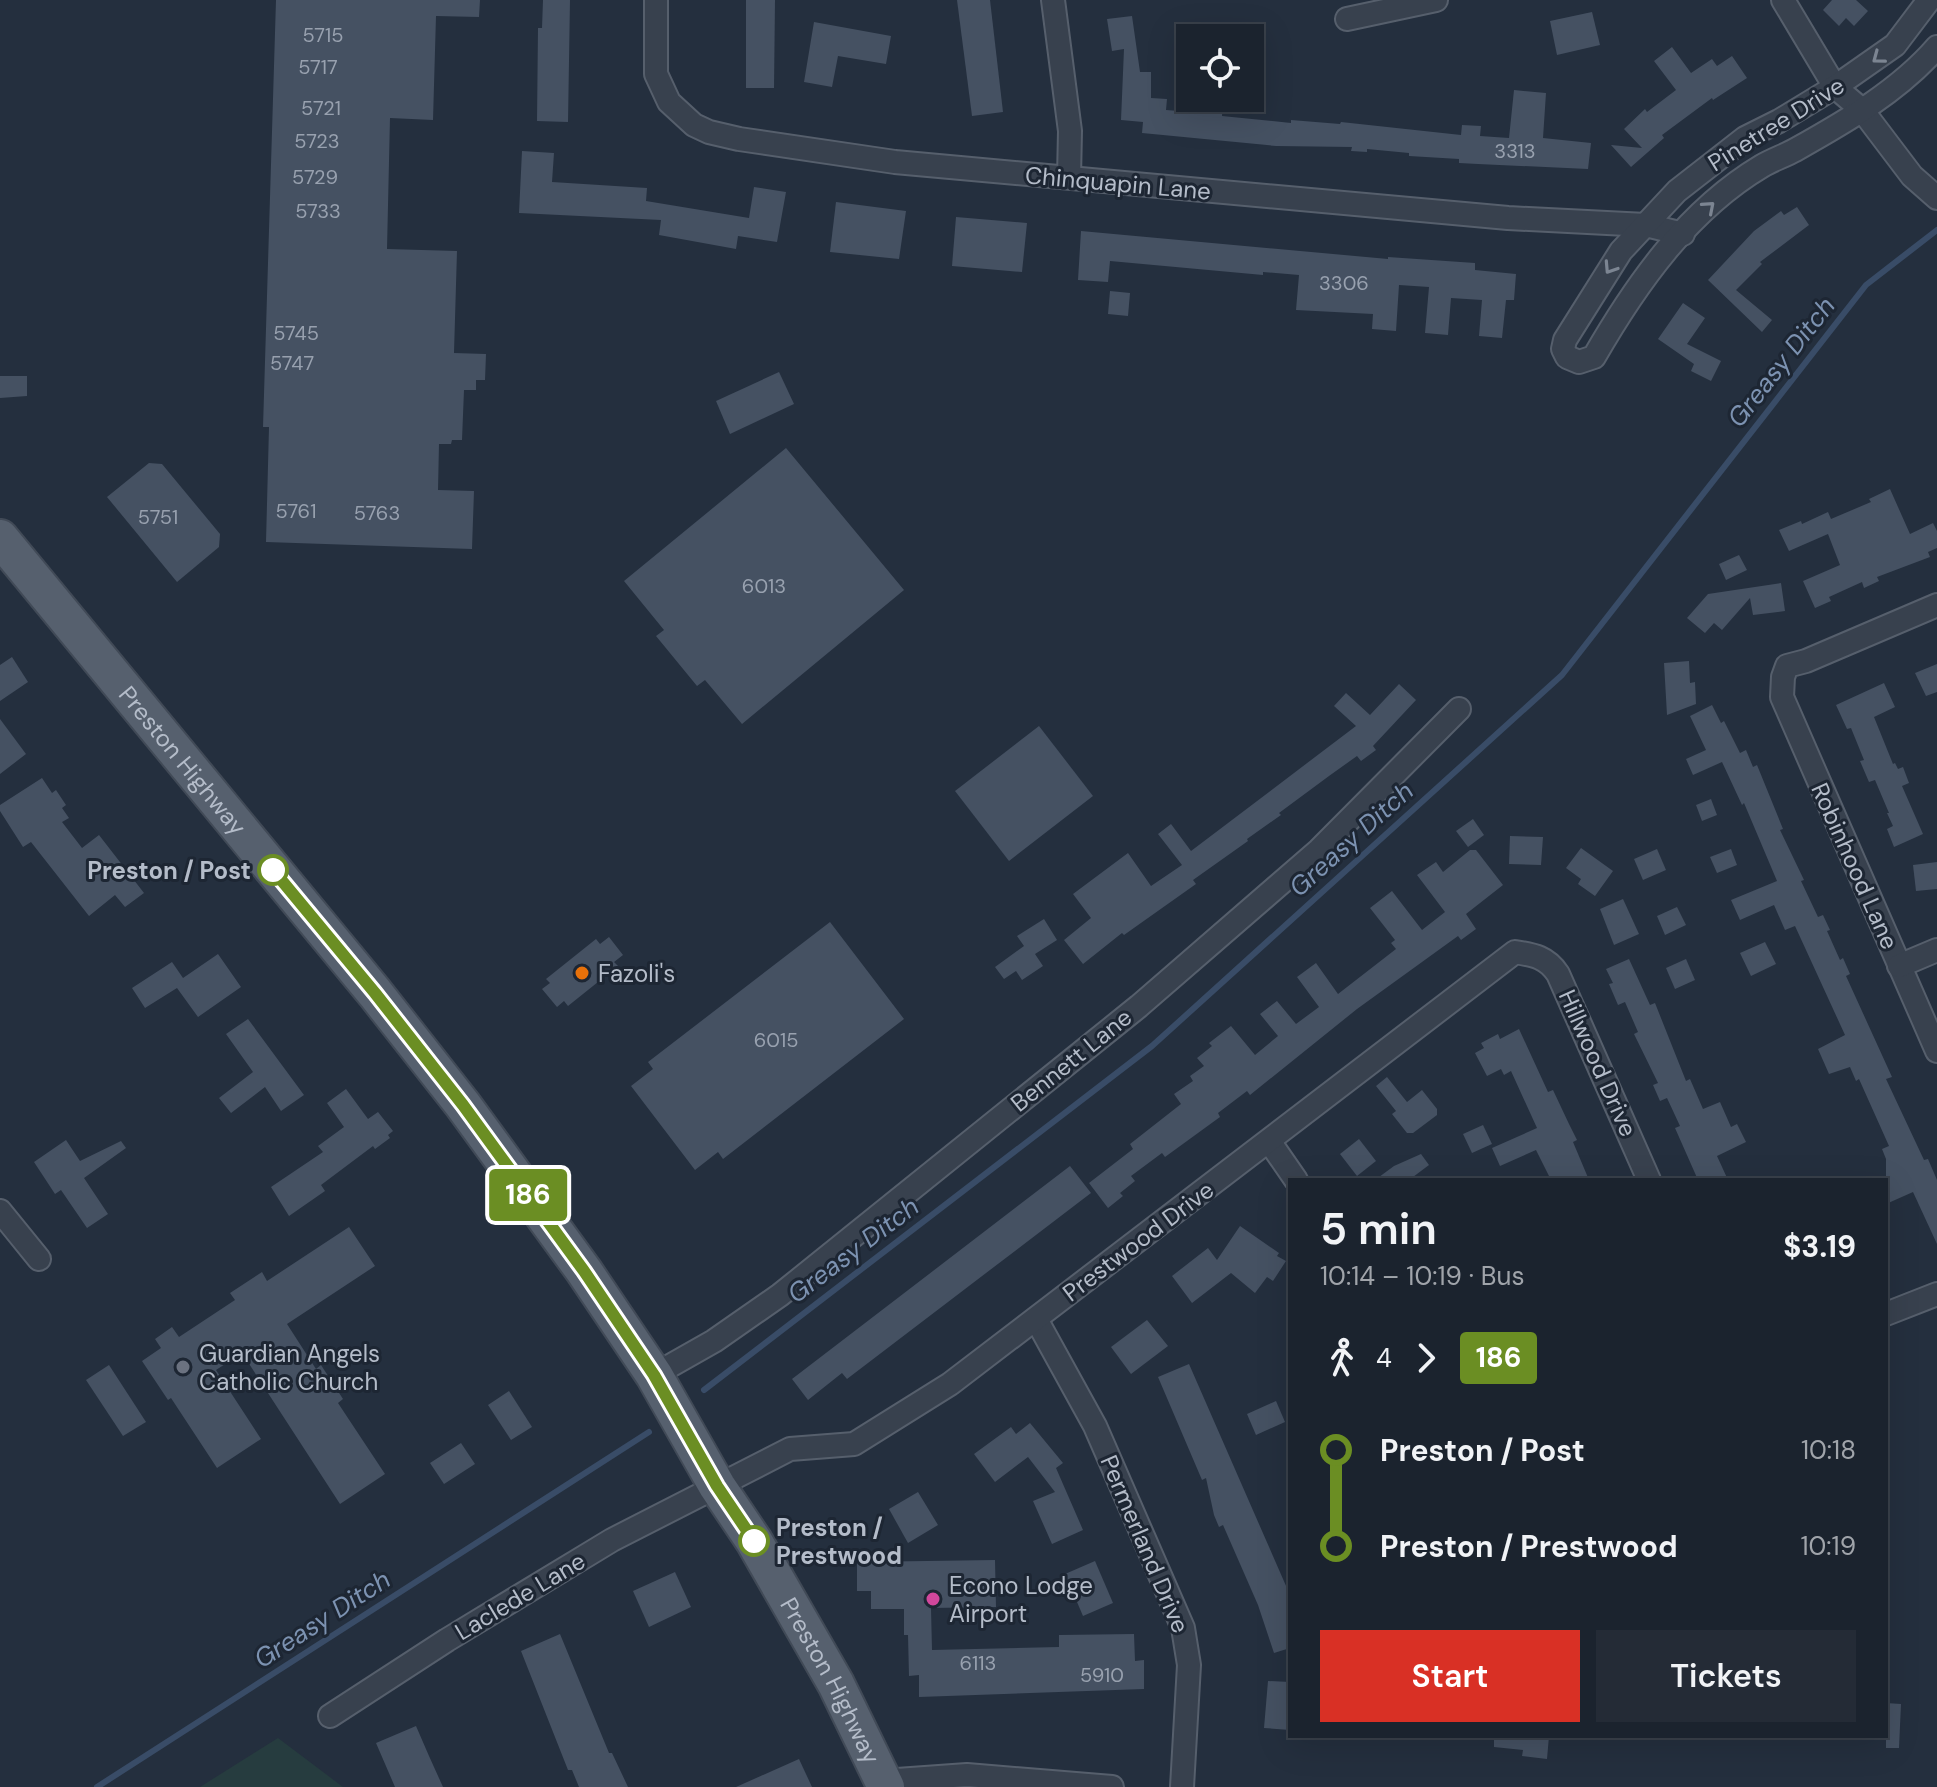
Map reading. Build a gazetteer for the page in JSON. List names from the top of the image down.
{
  "streets": {
    "main road": ["Preston Highway"],
    "street": [
      "Pinetree Drive",
      "Chinquapin Lane",
      "Robinhood Lane",
      "Bennett Lane",
      "Hillwood Drive",
      "Prestwood Drive",
      "Permerland Drive",
      "Laclede Lane"
    ]
  },
  "crossings": [
    ["Pinetree Drive", "Chinquapin Lane"],
    ["Preston Highway", "Bennett Lane"],
    ["Preston Highway", "Prestwood Drive"],
    ["Preston Highway", "Laclede Lane"],
    ["Hillwood Drive", "Prestwood Drive"],
    ["Prestwood Drive", "Permerland Drive"],
    ["Prestwood Drive", "Laclede Lane"]
  ],
  "water": ["Greasy Ditch"],
  "places": [
    "Preston / Post",
    "Fazoli's",
    "Guardian Angels Catholic Church",
    "Preston / Prestwood",
    "Econo Lodge Airport"
  ],
  "lines": ["bus line 186"],
  "house_numbers": [
    "5715",
    "5717",
    "5721",
    "5723",
    "3313",
    "5729",
    "5733",
    "3306",
    "5745",
    "5747",
    "5761",
    "5763",
    "5751",
    "6013",
    "6015",
    "6113",
    "5910"
  ],
  "page": {
    "on_map": "186",
    "heading": ["5 min", "10:14 – 10:19 · Bus", "$3.19"],
    "legs": ["4", "186"],
    "list": [
      {
        "name": "Preston / Post",
        "value": "10:18"
      },
      {
        "name": "Preston / Prestwood",
        "value": "10:19"
      }
    ],
    "buttons": ["Start", "Tickets"]
  }
}
